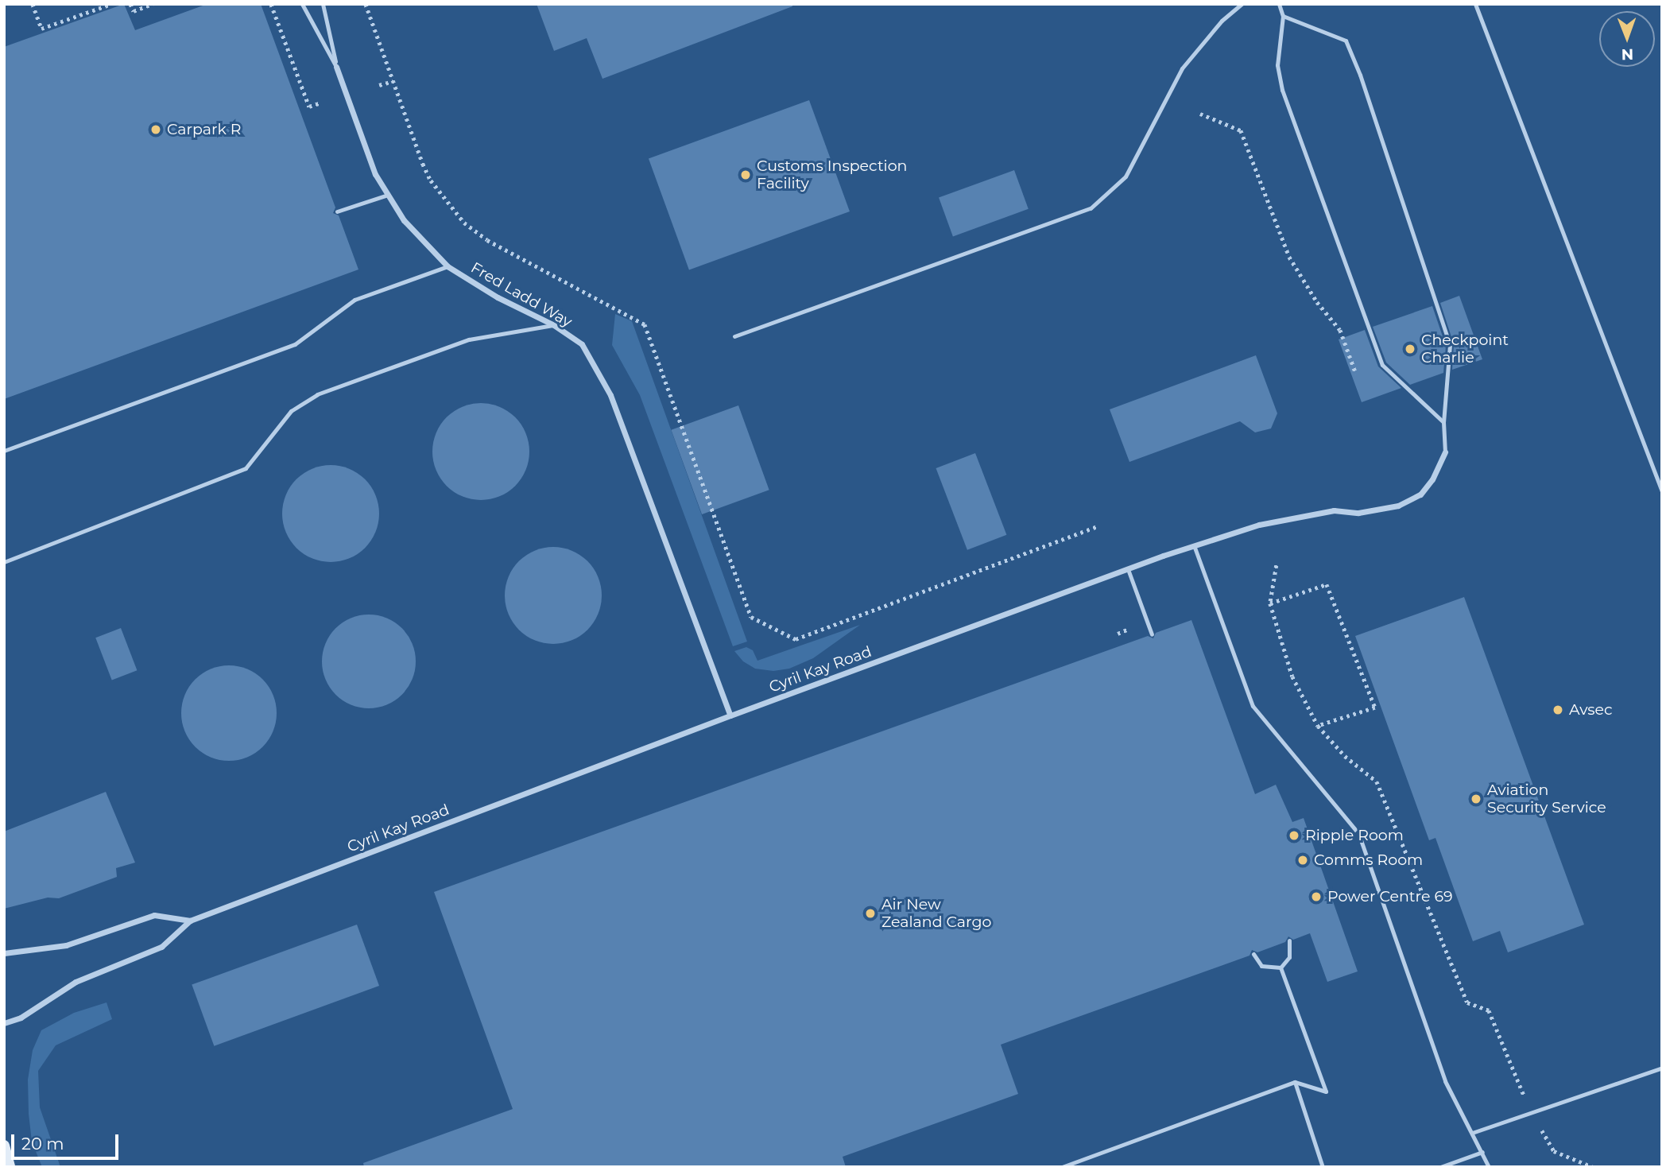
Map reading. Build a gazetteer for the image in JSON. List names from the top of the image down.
{
  "streets": {
    "street": ["Fred Ladd Way", "Cyril Kay Road"]
  },
  "crossings": [
    ["Fred Ladd Way", "Cyril Kay Road"]
  ],
  "places": [
    "Carpark R",
    "Customs Inspection Facility",
    "Checkpoint Charlie",
    "Avsec",
    "Aviation Security Service",
    "Ripple Room",
    "Comms Room",
    "Power Centre 69",
    "Air New Zealand Cargo"
  ],
  "scale_bar": "20 m",
  "north": "bottom"
}
